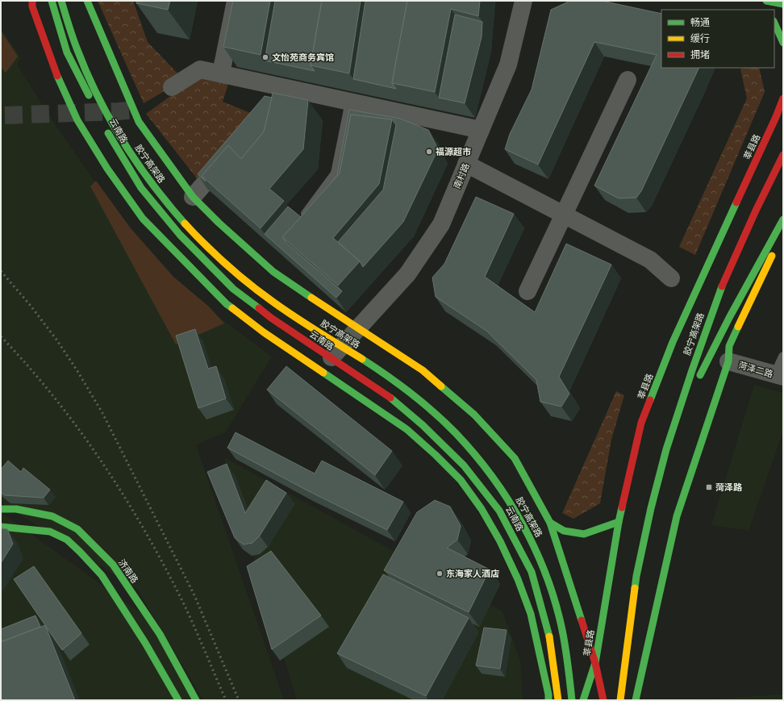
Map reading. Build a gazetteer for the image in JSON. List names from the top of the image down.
{
  "streets": {
    "main road": [
      "云南路",
      "莘县路",
      "胶宁高架路",
      "济南路"
    ],
    "street": ["南村路", "菏泽二路"]
  },
  "crossings": [
    ["云南路", "南村路"]
  ],
  "places": {
    "other": ["文怡苑商务宾馆", "福源超市", "东海家人酒店"],
    "transit": ["菏泽路"]
  },
  "legend": ["畅通", "缓行", "拥堵"]
}
